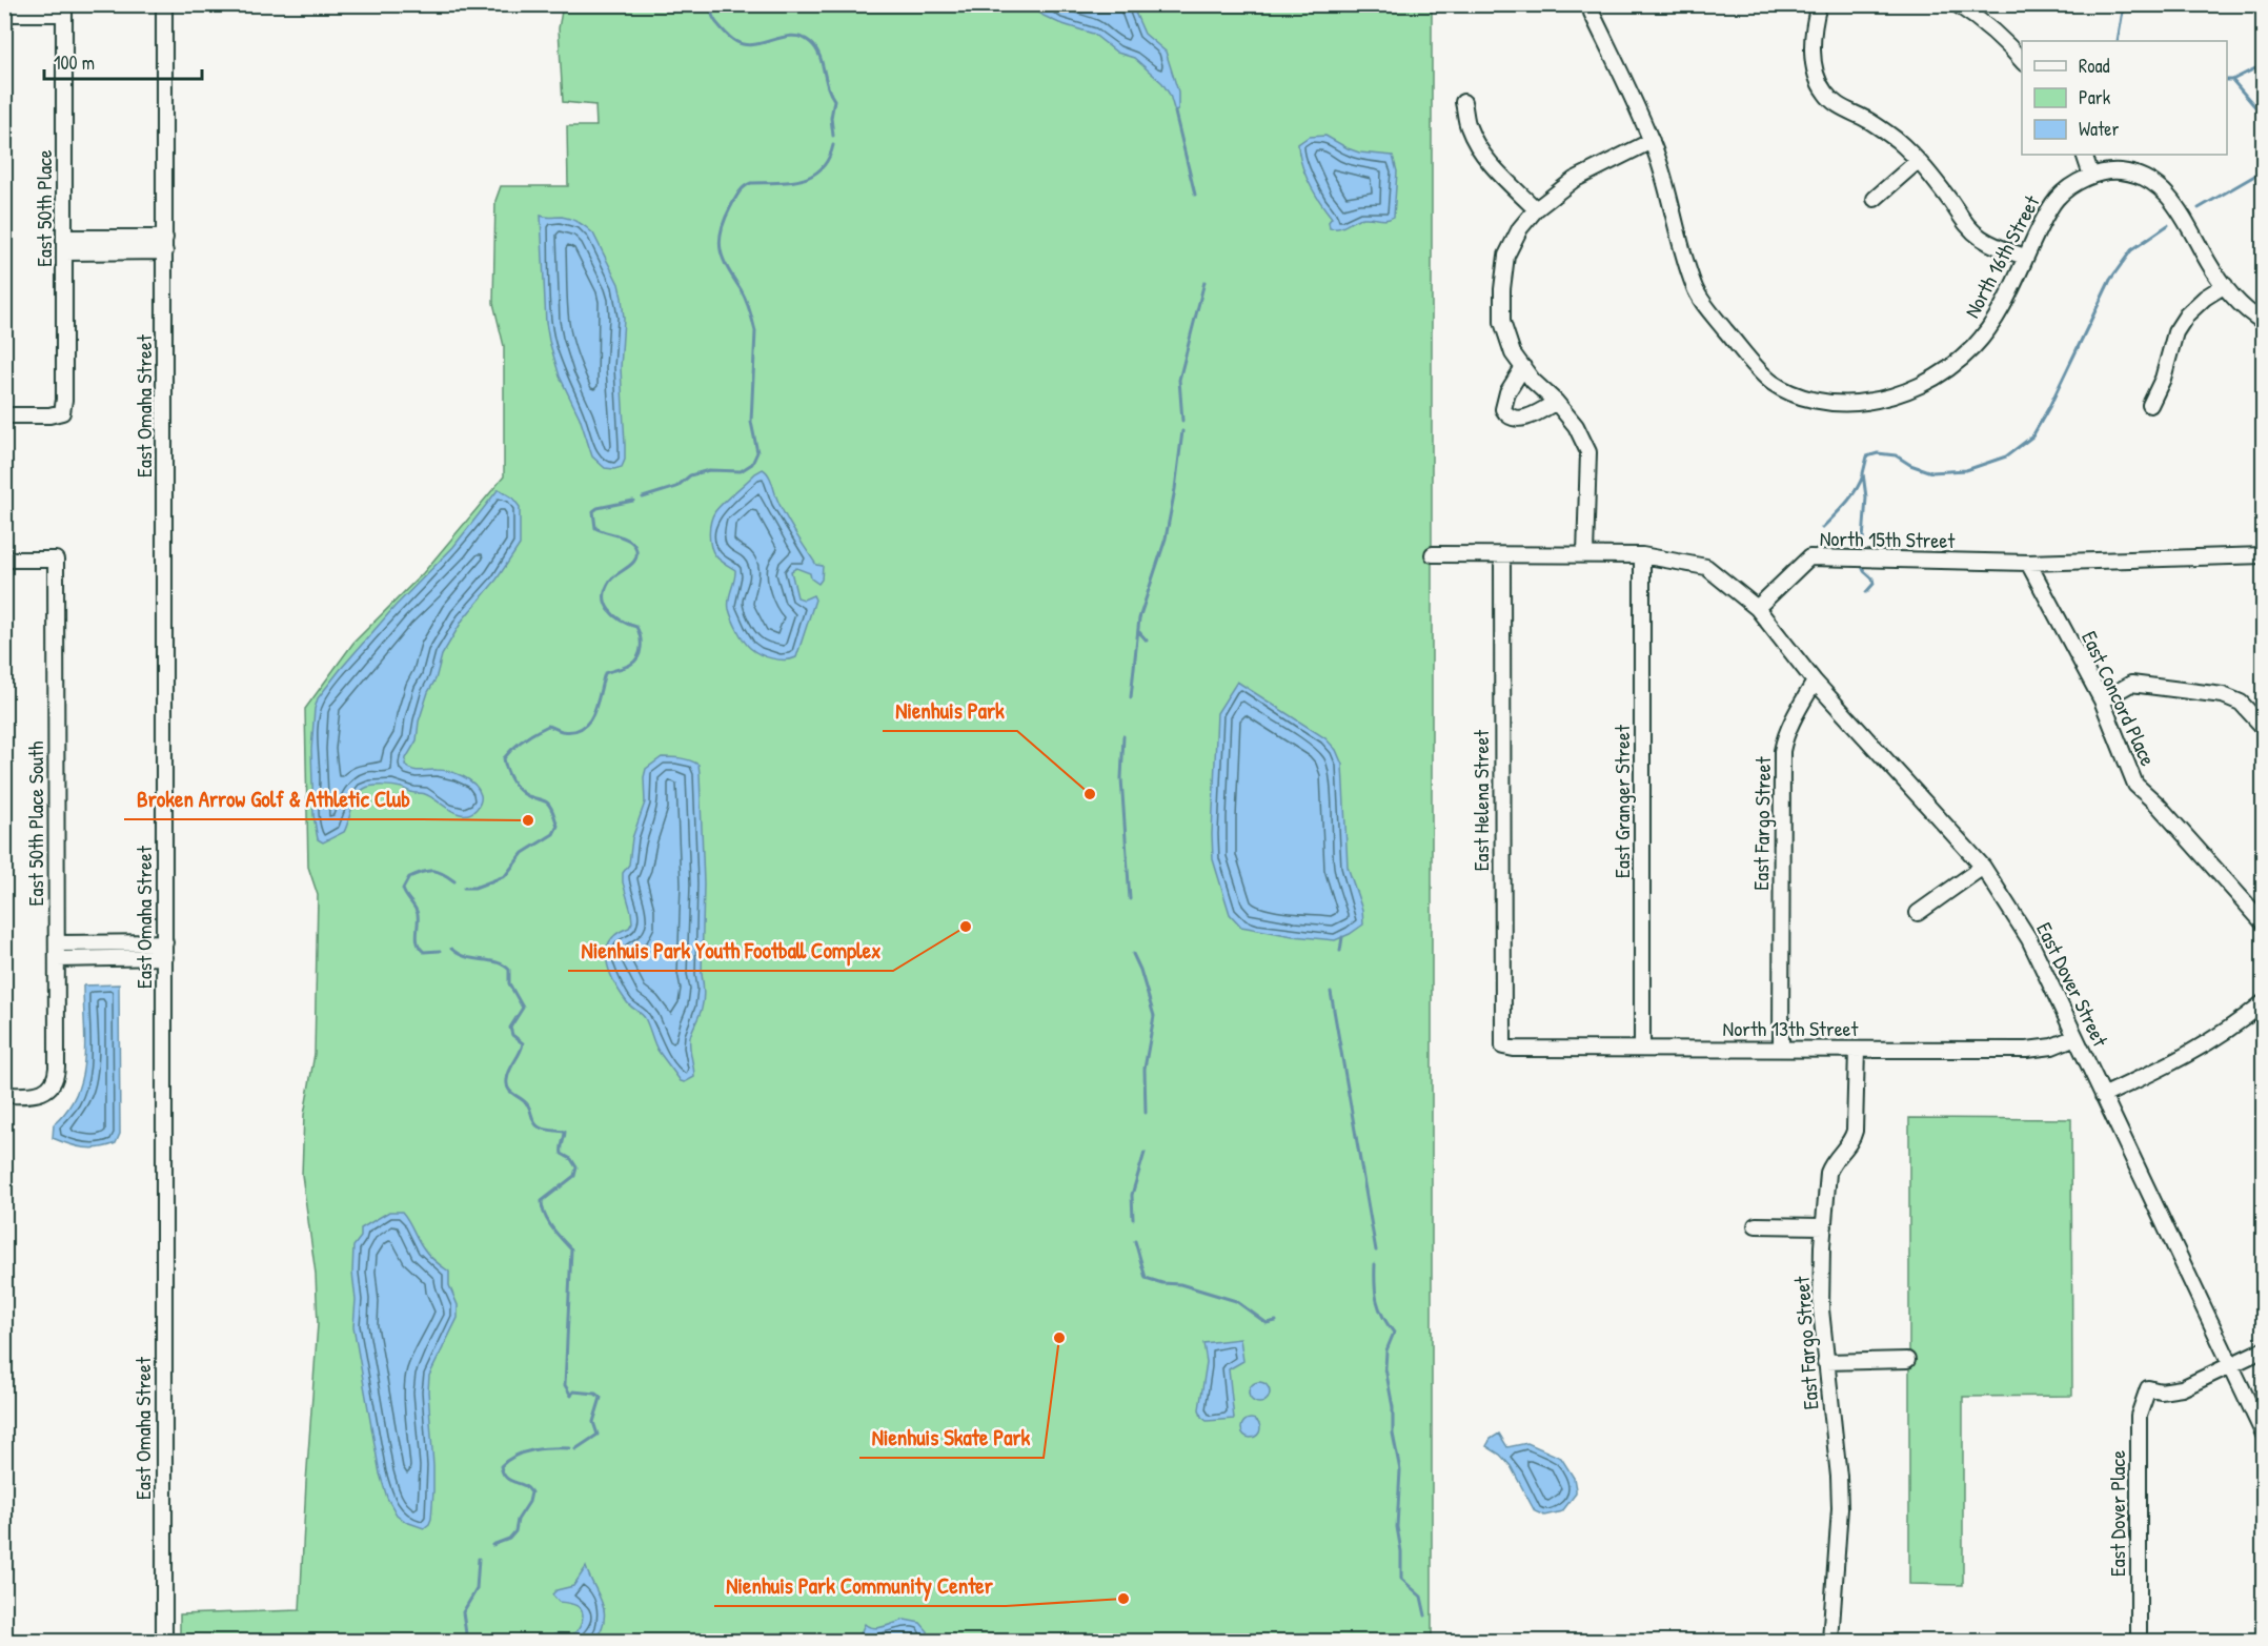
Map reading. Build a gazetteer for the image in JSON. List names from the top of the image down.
{
  "streets": {
    "street": [
      "East 50th Place",
      "North 16th Street",
      "East Omaha Street",
      "North 15th Street",
      "East Concord Place",
      "East Helena Street",
      "East Granger Street",
      "East 50th Place South",
      "East Fargo Street",
      "East Dover Street",
      "North 13th Street",
      "East Dover Place"
    ]
  },
  "crossings": [
    ["North 15th Street", "East Concord Place"],
    ["North 15th Street", "East Dover Street"],
    ["East Helena Street", "North 13th Street"],
    ["East Granger Street", "North 13th Street"],
    ["East Fargo Street", "East Dover Street"],
    ["East Fargo Street", "North 13th Street"],
    ["East Dover Street", "North 13th Street"],
    ["East Dover Street", "East Dover Place"]
  ],
  "places": [
    "Nienhuis Park",
    "Broken Arrow Golf & Athletic Club",
    "Nienhuis Park Youth Football Complex",
    "Nienhuis Skate Park",
    "Nienhuis Park Community Center"
  ],
  "legend": ["Road", "Park", "Water"],
  "scale_bar": "100 m"
}
